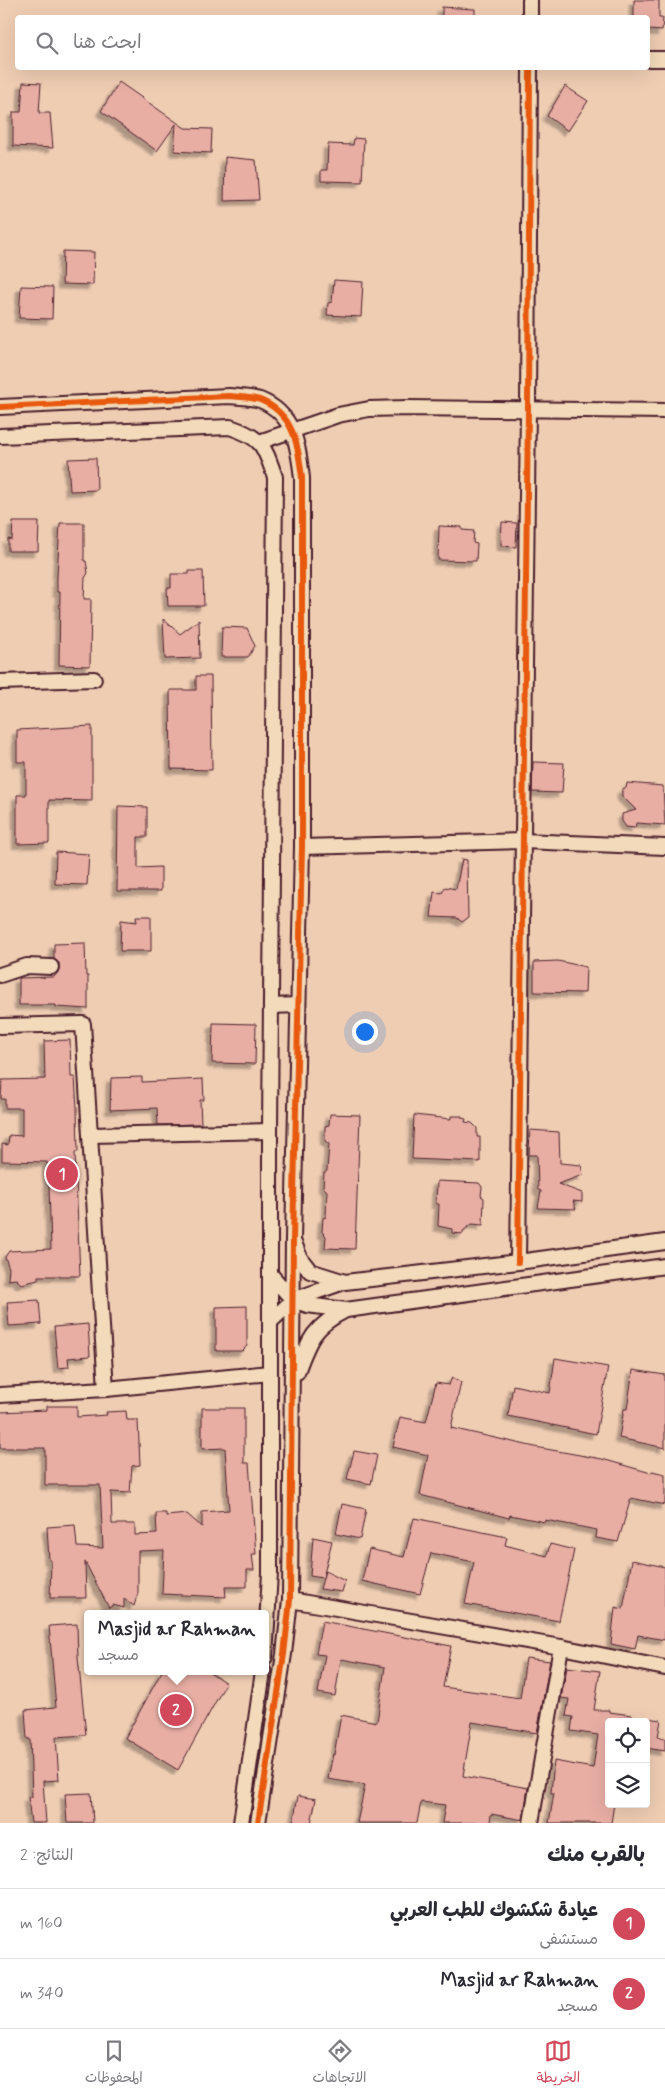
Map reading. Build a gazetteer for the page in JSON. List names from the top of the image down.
{
  "page": {
    "search": "ابحث هنا",
    "pins": ["1", "2"],
    "popup": ["Masjid ar Rahman", "مسجد"],
    "heading": ["بالقرب منك", "النتائج: 2"],
    "list": [
      {
        "mark": "1",
        "name": "عيادة شكشوك للطب العربي",
        "note": "مستشفى",
        "value": "160 m"
      },
      {
        "mark": "2",
        "name": "Masjid ar Rahman",
        "note": "مسجد",
        "value": "340 m"
      }
    ],
    "nav": ["الخريطة", "الاتجاهات", "المحفوظات"]
  }
}
